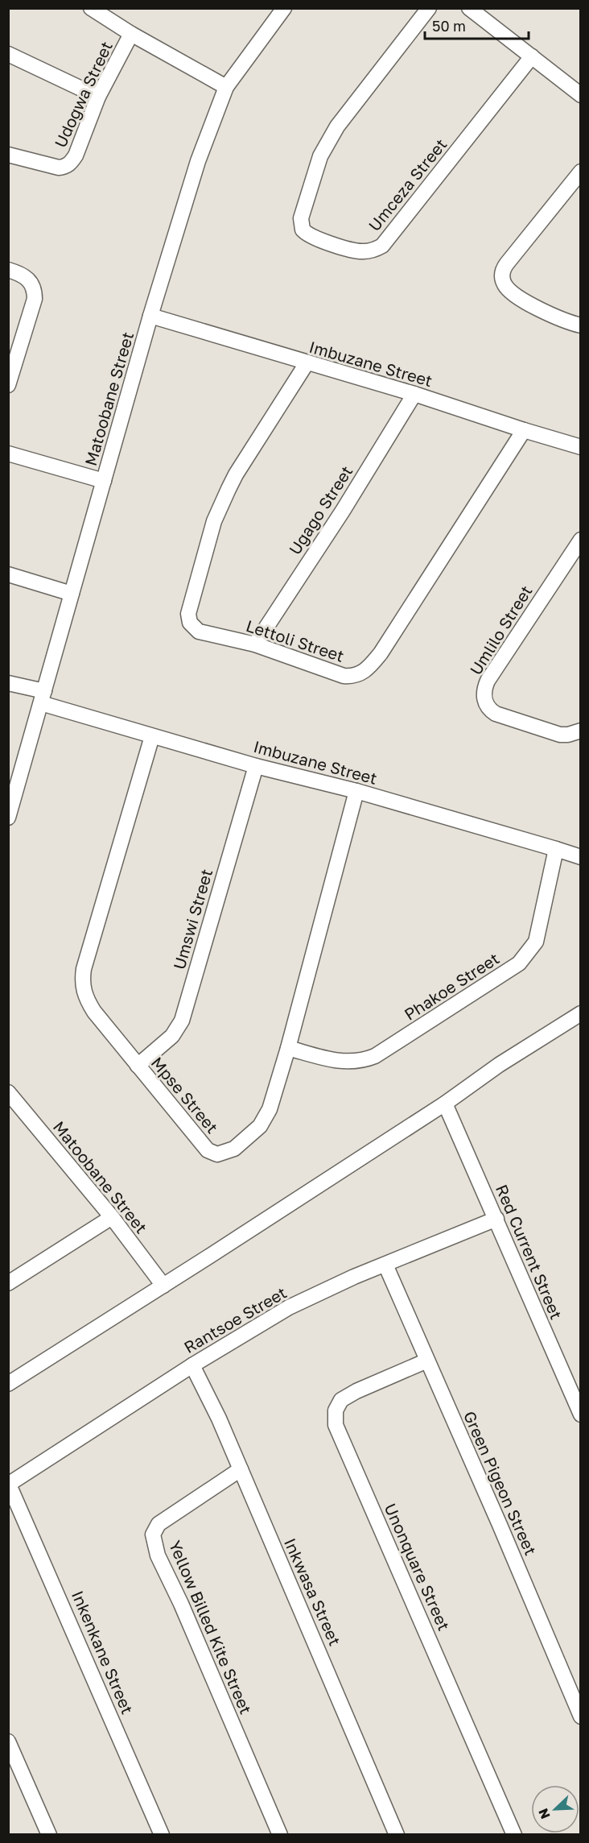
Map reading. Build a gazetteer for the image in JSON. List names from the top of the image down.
{
  "streets": {
    "street": [
      "Udogwa Street",
      "Umceza Street",
      "Imbuzane Street",
      "Matoobane Street",
      "Ugago Street",
      "Umlilo Street",
      "Lettoli Street",
      "Umswi Street",
      "Phakoe Street",
      "Mpse Street",
      "Red Current Street",
      "Rantsoe Street",
      "Green Pigeon Street",
      "Unonquare Street",
      "Inkwasa Street",
      "Yellow Billed Kite Street",
      "Inkenkane Street"
    ]
  },
  "crossings": [
    ["Imbuzane Street", "Matoobane Street"],
    ["Imbuzane Street", "Ugago Street"],
    ["Imbuzane Street", "Lettoli Street"],
    ["Imbuzane Street", "Umswi Street"],
    ["Imbuzane Street", "Phakoe Street"],
    ["Imbuzane Street", "Mpse Street"],
    ["Ugago Street", "Lettoli Street"],
    ["Umswi Street", "Mpse Street"],
    ["Phakoe Street", "Mpse Street"],
    ["Red Current Street", "Rantsoe Street"],
    ["Rantsoe Street", "Green Pigeon Street"],
    ["Rantsoe Street", "Inkwasa Street"],
    ["Rantsoe Street", "Inkenkane Street"],
    ["Green Pigeon Street", "Unonquare Street"],
    ["Inkwasa Street", "Yellow Billed Kite Street"]
  ],
  "scale_bar": "50 m",
  "north": "bottom left"
}
